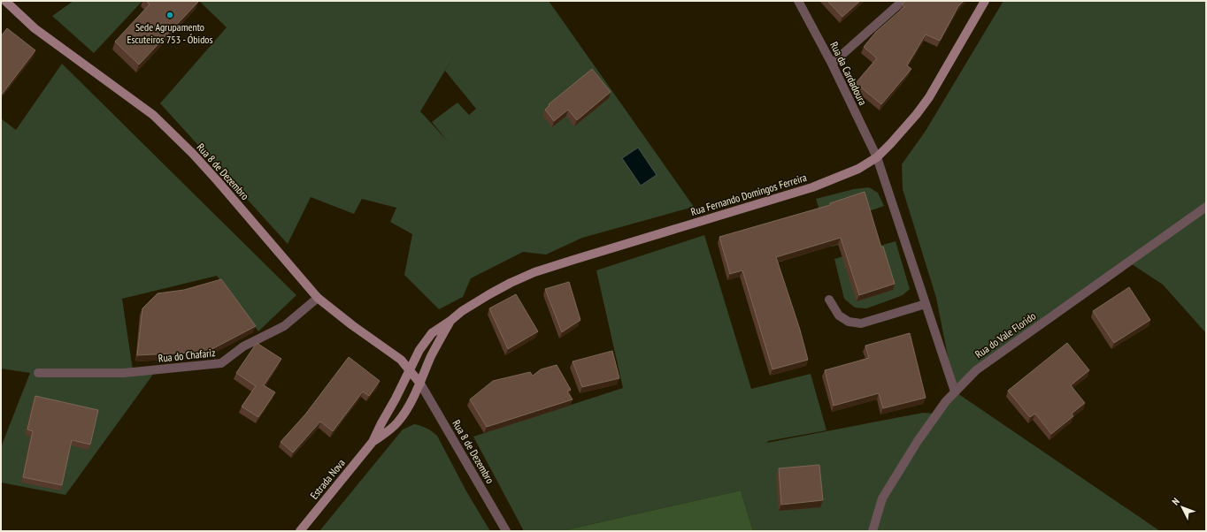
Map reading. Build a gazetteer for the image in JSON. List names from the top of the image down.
{
  "streets": {
    "street": [
      "Rua da Cardadoura",
      "Rua 8 de Dezembro",
      "Rua Fernando Domingos Ferreira",
      "Rua do Vale Florido",
      "Rua do Chafariz",
      "Estrada Nova"
    ]
  },
  "crossings": [
    ["Rua da Cardadoura", "Rua Fernando Domingos Ferreira"],
    ["Rua da Cardadoura", "Rua do Vale Florido"],
    ["Rua 8 de Dezembro", "Rua Fernando Domingos Ferreira"],
    ["Rua 8 de Dezembro", "Rua do Chafariz"],
    ["Rua 8 de Dezembro", "Estrada Nova"],
    ["Rua Fernando Domingos Ferreira", "Estrada Nova"]
  ],
  "places": ["Sede Agrupamento Escuteiros 753 - Óbidos"],
  "north": "top left"
}
